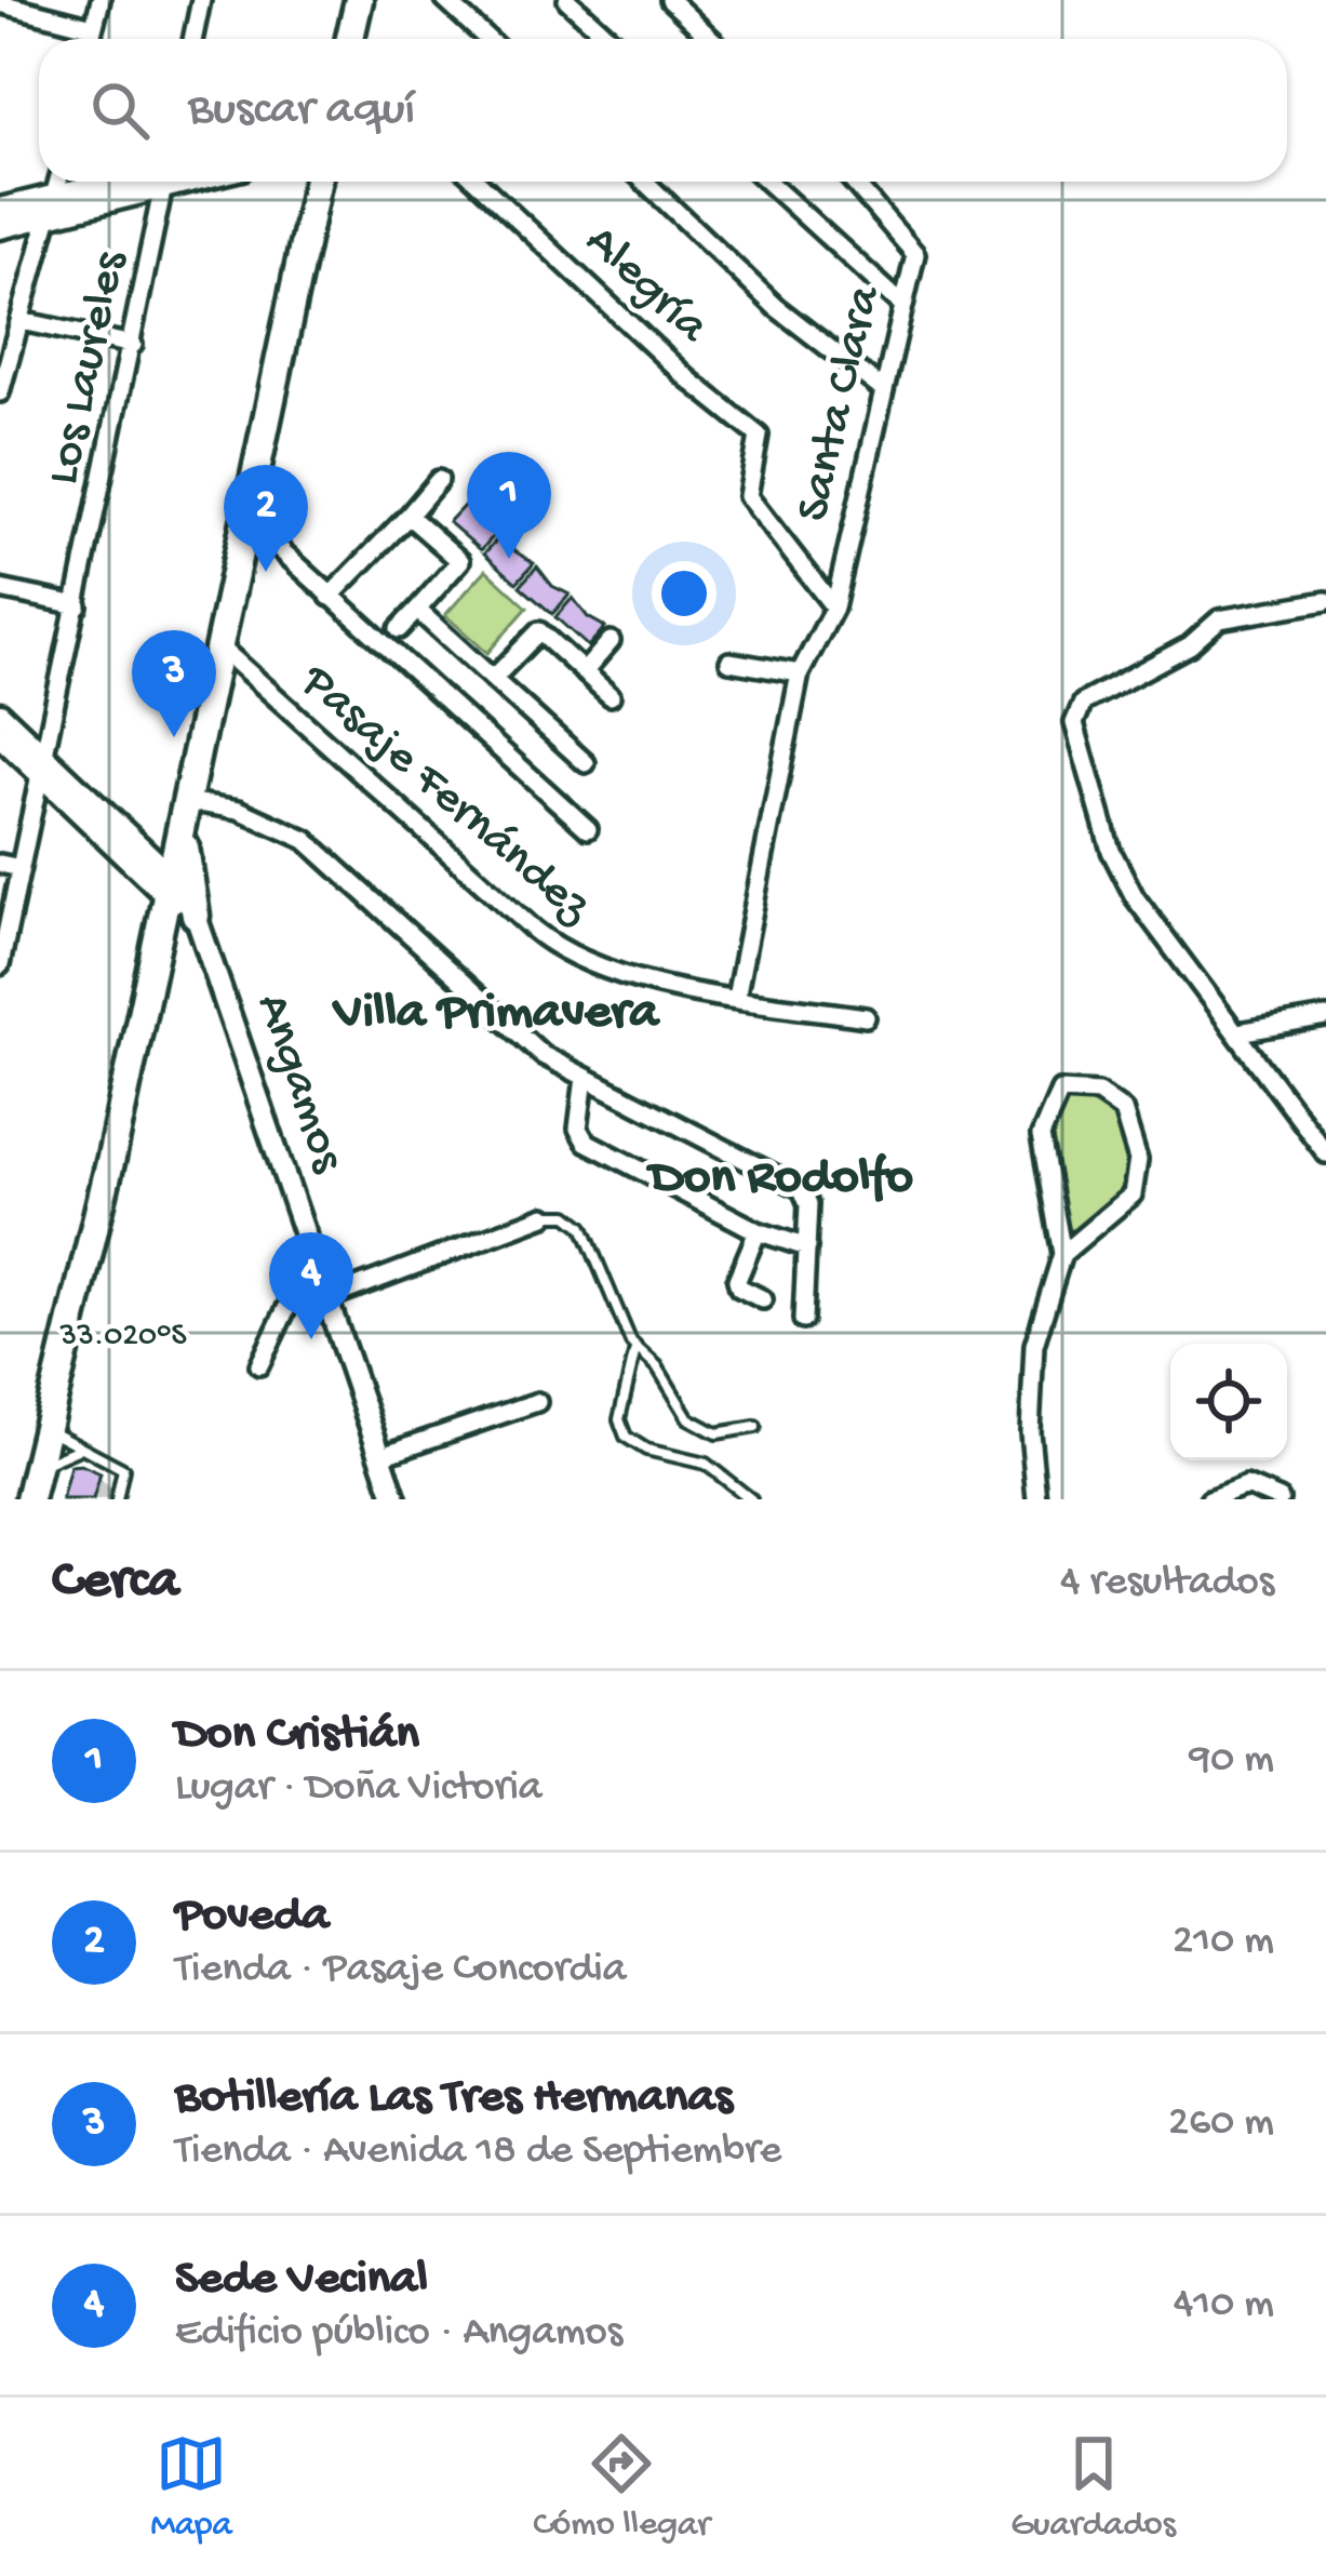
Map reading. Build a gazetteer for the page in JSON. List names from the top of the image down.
{
  "streets": {
    "street": [
      "Alegría",
      "Los Laureles",
      "Santa Clara",
      "Pasaje Fernández",
      "Angamos"
    ]
  },
  "crossings": [
    ["Alegría", "Santa Clara"],
    ["Santa Clara", "Pasaje Fernández"]
  ],
  "districts": ["Villa Primavera", "Don Rodolfo"],
  "page": {
    "search": "Buscar aquí",
    "pins": [
      "1",
      "2",
      "3",
      "4"
    ],
    "heading": ["Cerca", "4 resultados"],
    "list": [
      {
        "mark": "1",
        "name": "Don Cristián",
        "note": "Lugar · Doña Victoria",
        "value": "90 m"
      },
      {
        "mark": "2",
        "name": "Poveda",
        "note": "Tienda · Pasaje Concordia",
        "value": "210 m"
      },
      {
        "mark": "3",
        "name": "Botillería Las Tres Hermanas",
        "note": "Tienda · Avenida 18 de Septiembre",
        "value": "260 m"
      },
      {
        "mark": "4",
        "name": "Sede Vecinal",
        "note": "Edificio público · Angamos",
        "value": "410 m"
      }
    ],
    "nav": ["Mapa", "Cómo llegar", "Guardados"]
  },
  "coordinates": ["33.020°S"]
}
